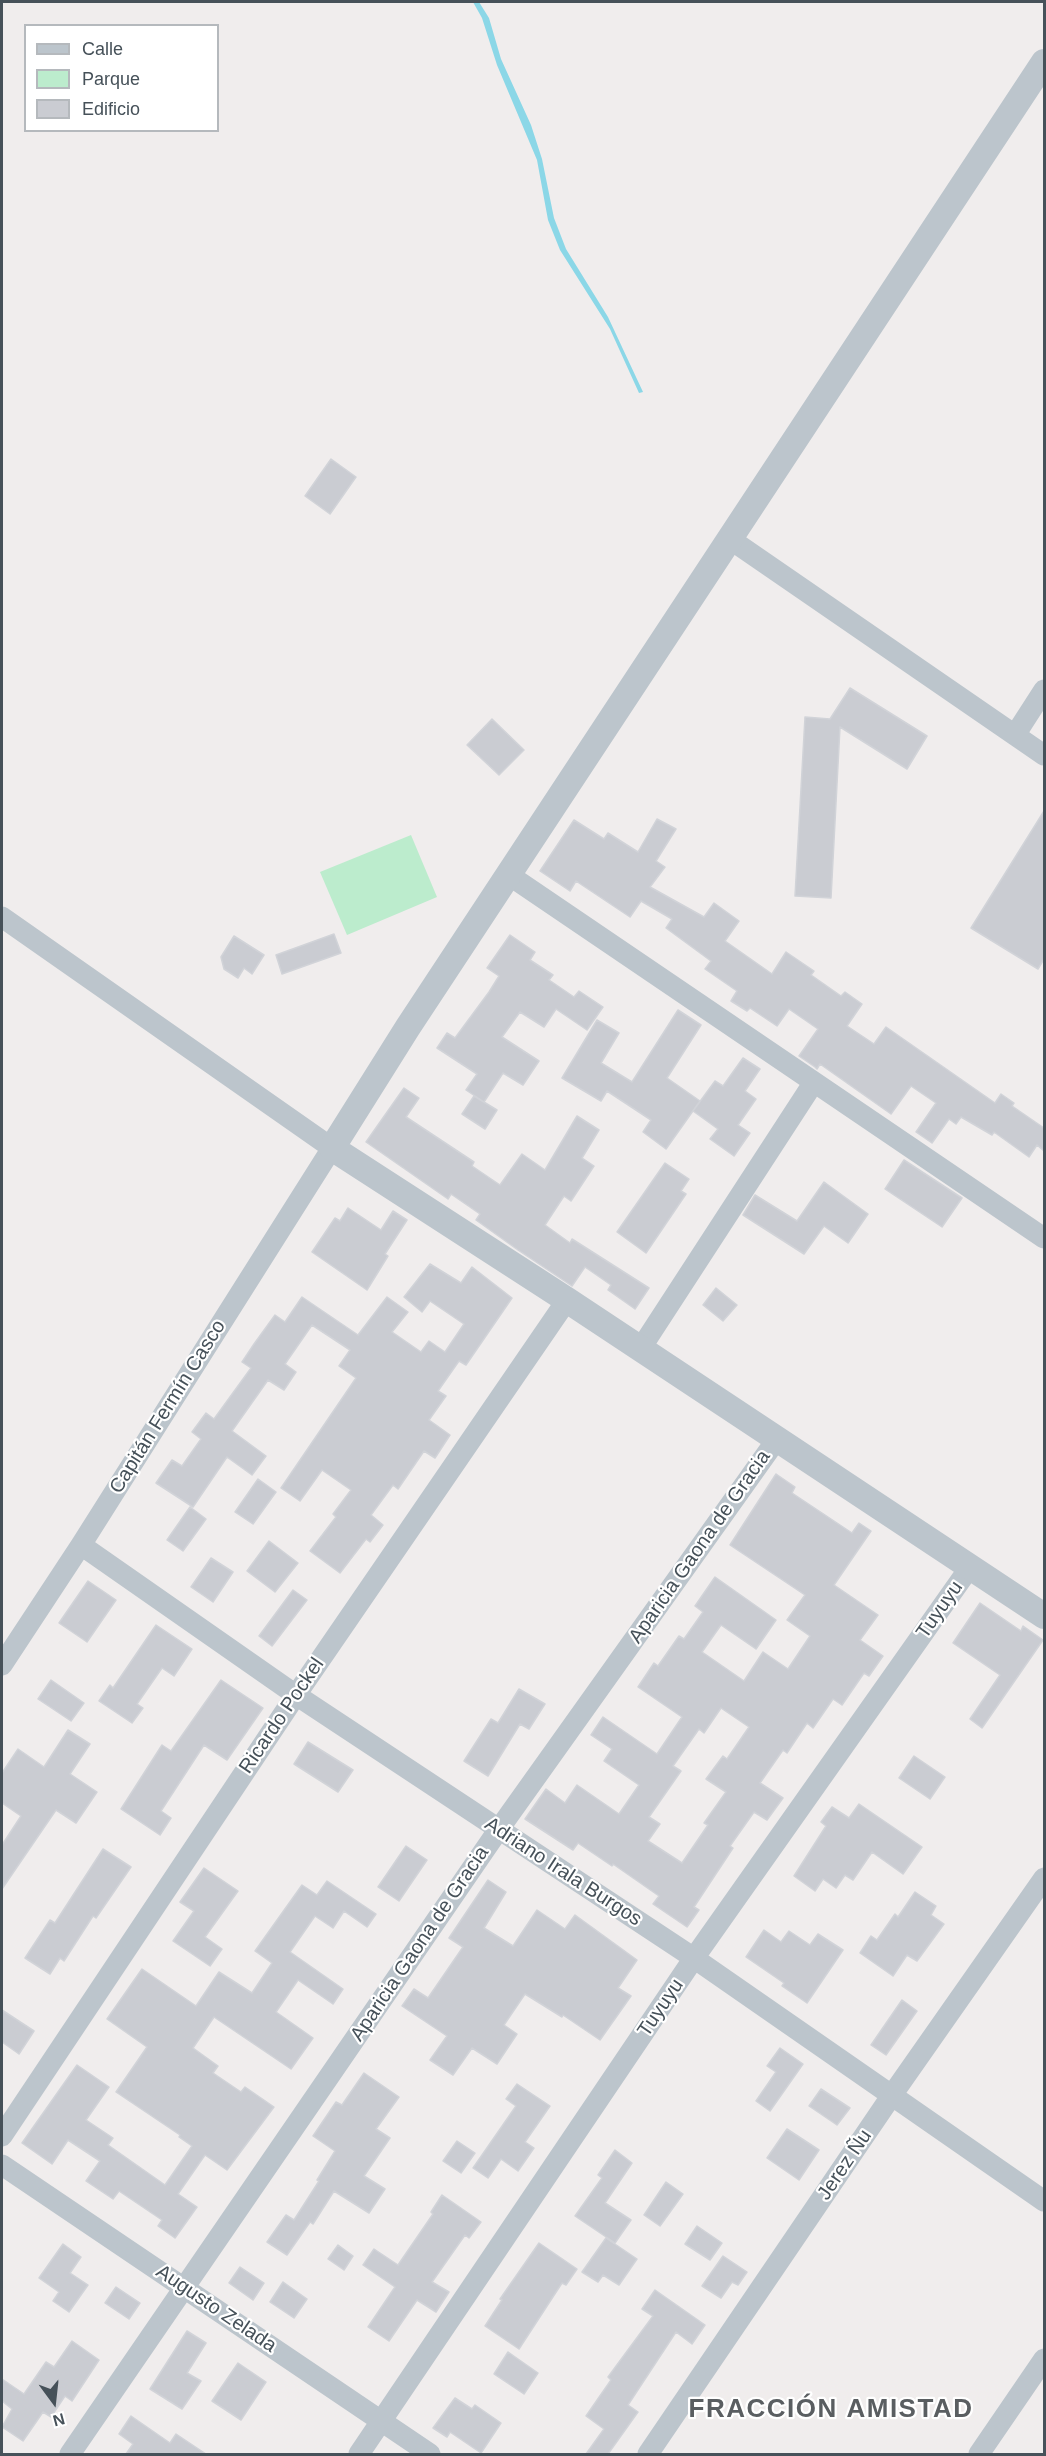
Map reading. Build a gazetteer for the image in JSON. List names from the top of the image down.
{
  "streets": {
    "street": [
      "Capitán Fermín Casco",
      "Aparicia Gaona de Gracia",
      "Tuyuyu",
      "Ricardo Pockel",
      "Adriano Irala Burgos",
      "Jerez Ñu",
      "Augusto Zelada"
    ]
  },
  "crossings": [
    ["Capitán Fermín Casco", "Adriano Irala Burgos"],
    ["Aparicia Gaona de Gracia", "Adriano Irala Burgos"],
    ["Aparicia Gaona de Gracia", "Augusto Zelada"],
    ["Tuyuyu", "Adriano Irala Burgos"],
    ["Tuyuyu", "Augusto Zelada"],
    ["Ricardo Pockel", "Adriano Irala Burgos"],
    ["Adriano Irala Burgos", "Jerez Ñu"]
  ],
  "districts": ["FRACCIÓN AMISTAD"],
  "legend": ["Calle", "Parque", "Edificio"],
  "north": "bottom"
}
